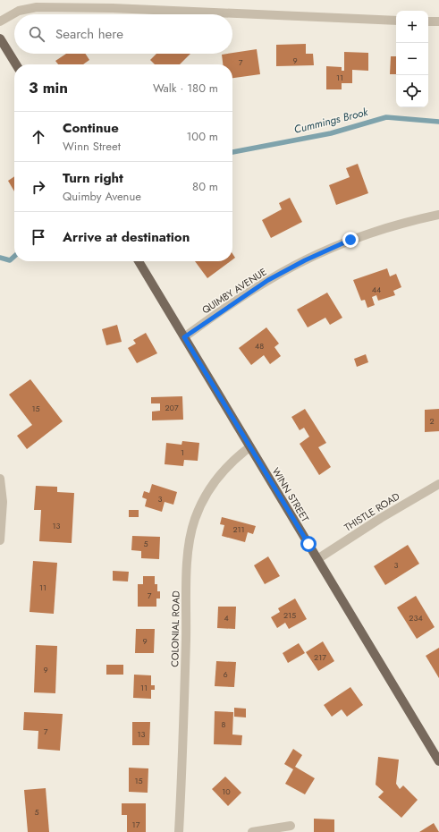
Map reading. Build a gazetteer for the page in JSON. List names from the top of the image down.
{
  "streets": {
    "main road": ["WINN STREET"],
    "street": ["QUIMBY AVENUE", "THISTLE ROAD", "COLONIAL ROAD"]
  },
  "crossings": [
    ["QUIMBY AVENUE", "WINN STREET"],
    ["WINN STREET", "THISTLE ROAD"],
    ["WINN STREET", "COLONIAL ROAD"]
  ],
  "water": ["Cummings Brook"],
  "house_numbers": [
    "9",
    "7",
    "11",
    "44",
    "48",
    "207",
    "15",
    "2",
    "1",
    "3",
    "13",
    "211",
    "5",
    "3",
    "11",
    "7",
    "215",
    "4",
    "234",
    "9",
    "217",
    "9",
    "6",
    "11",
    "8",
    "7",
    "13",
    "15",
    "10",
    "5",
    "17"
  ],
  "page": {
    "map_buttons": ["+", "−"],
    "search": "Search here",
    "heading": ["3 min", "Walk · 180 m"],
    "list": [
      ["Continue", "Winn Street", "100 m"],
      ["Turn right", "Quimby Avenue", "80 m"],
      "Arrive at destination"
    ]
  }
}
